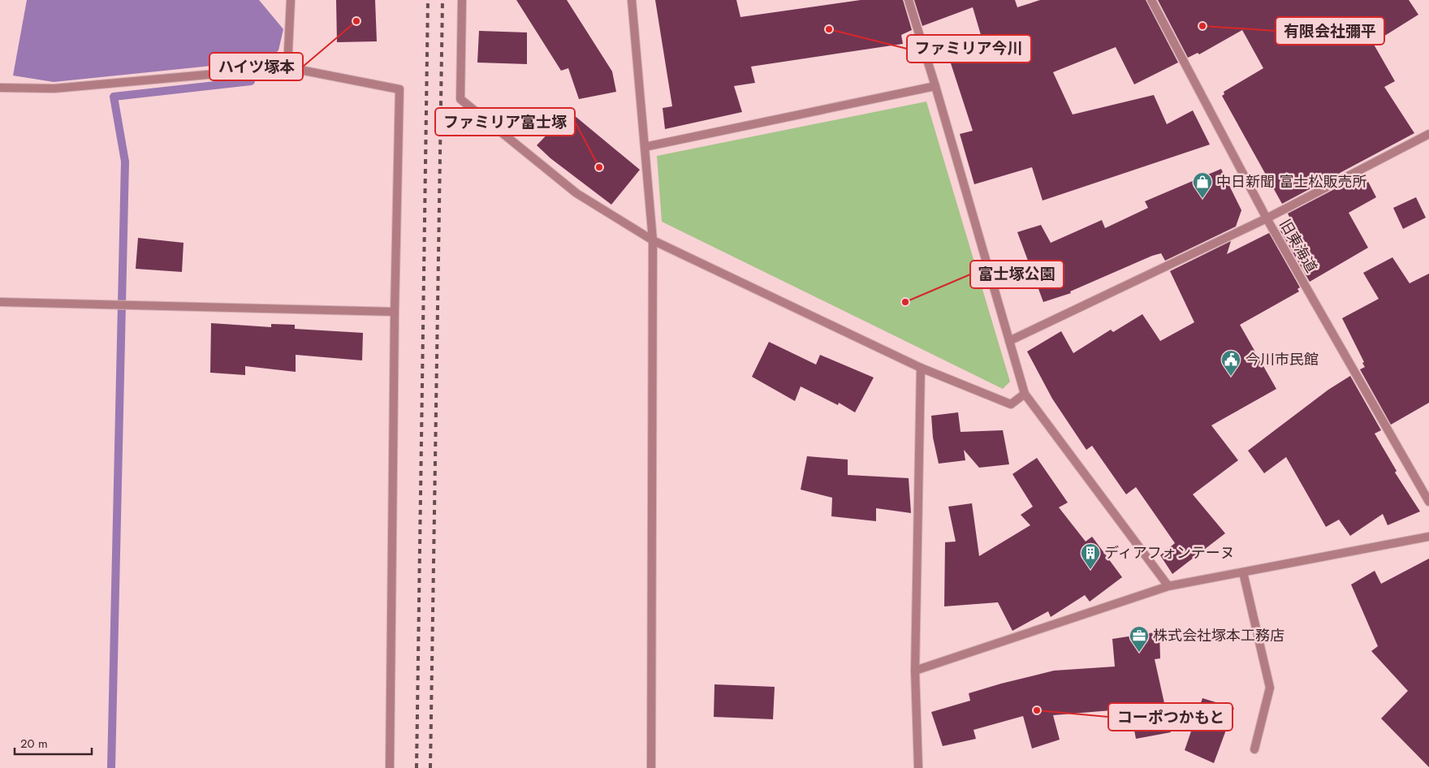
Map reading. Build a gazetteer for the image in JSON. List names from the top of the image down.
{
  "streets": {
    "street": ["旧東海道"]
  },
  "places": {
    "other": [
      "ハイツ塚本",
      "有限会社彌平",
      "ファミリア今川",
      "ファミリア富士塚",
      "富士塚公園",
      "コーポつかもと"
    ],
    "shop": ["中日新聞 富士松販売所"],
    "public building": ["今川市民館"],
    "building": ["ディアフォンテーヌ"],
    "office": ["株式会社塚本工務店"]
  },
  "scale_bar": "20 m"
}
